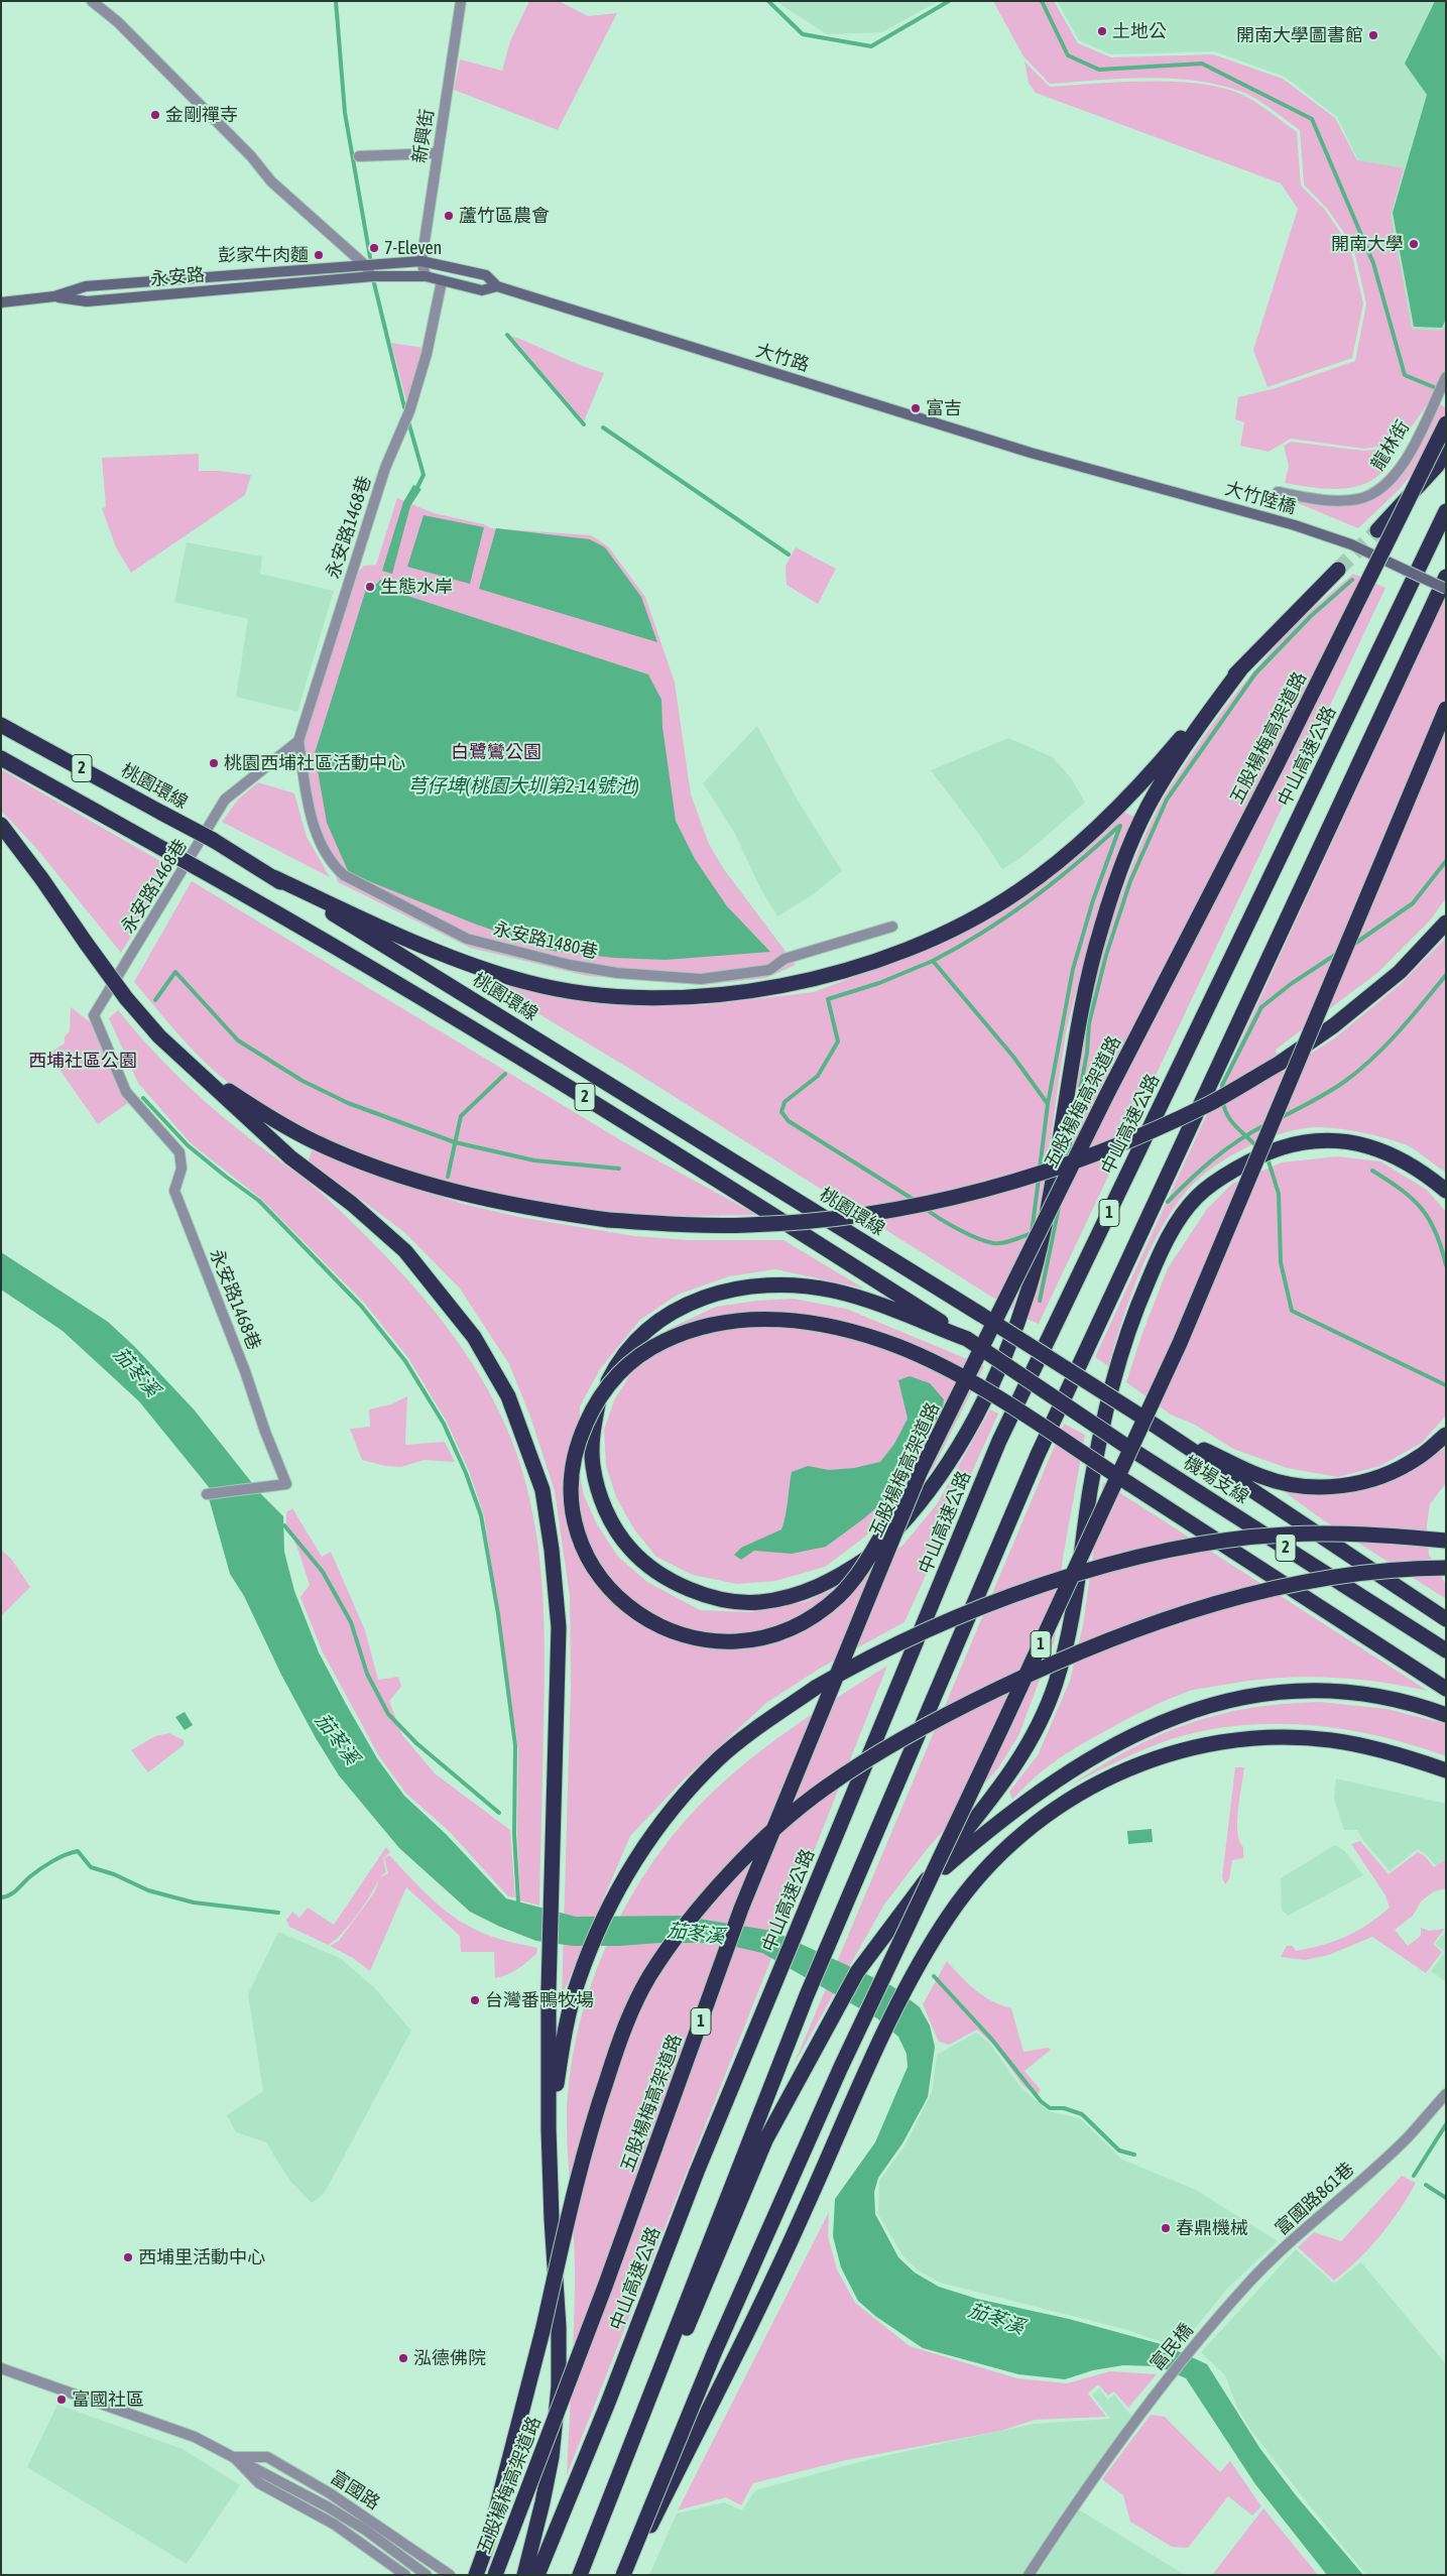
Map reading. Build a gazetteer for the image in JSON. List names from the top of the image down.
{
  "streets": {
    "highway": [
      "五股楊梅高架道路",
      "中山高速公路",
      "2",
      "桃園環線",
      "1",
      "機場支線"
    ],
    "main road": ["永安路", "大竹路", "大竹陸橋"],
    "street": [
      "新興街",
      "龍林街",
      "永安路1468巷",
      "永安路1480巷",
      "富國路861巷",
      "富民橋",
      "富國路"
    ]
  },
  "crossings": [
    ["新興街", "永安路"],
    ["新興街", "大竹路"],
    ["永安路", "大竹路"],
    ["永安路", "永安路1468巷"],
    ["大竹路", "大竹陸橋"],
    ["永安路1468巷", "永安路1480巷"],
    ["2", "機場支線"],
    ["桃園環線", "機場支線"],
    ["富國路861巷", "富民橋"]
  ],
  "water": ["芎仔埤(桃園大圳第2-14號池)", "茄苳溪"],
  "parks": ["白鷺鸞公園", "西埔社區公園"],
  "places": [
    "土地公",
    "開南大學圖書館",
    "金剛禪寺",
    "蘆竹區農會",
    "開南大學",
    "7-Eleven",
    "彭家牛肉麵",
    "富吉",
    "生態水岸",
    "桃園西埔社區活動中心",
    "台灣番鴨牧場",
    "春鼎機械",
    "西埔里活動中心",
    "泓德佛院",
    "富國社區"
  ]
}
